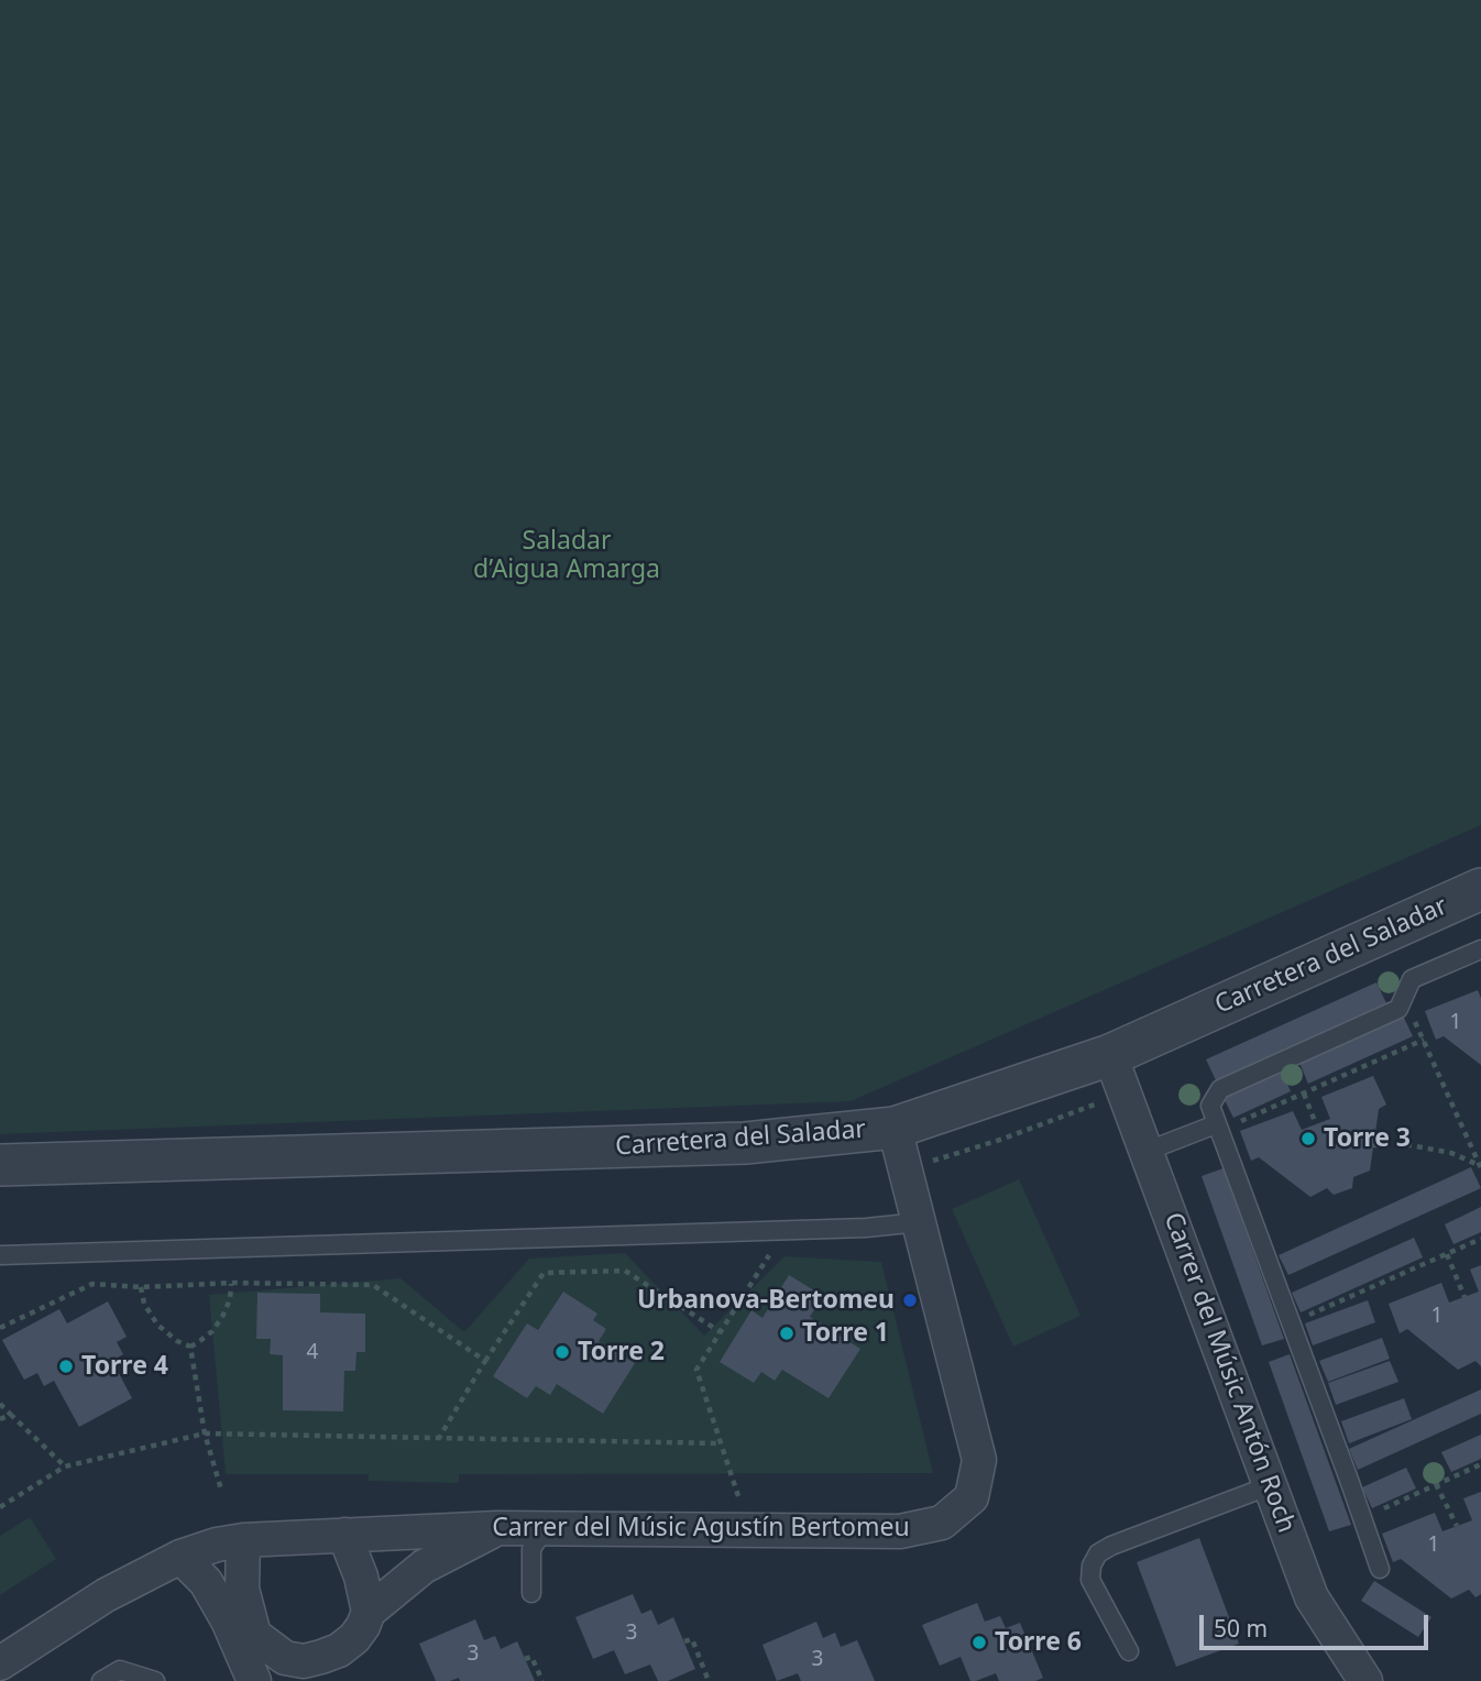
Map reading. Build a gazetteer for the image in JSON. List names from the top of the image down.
{
  "streets": {
    "street": ["Carretera del Saladar", "Carrer del Músic Antón Roch", "Carrer del Músic Agustín Bertomeu"]
  },
  "crossings": [
    ["Carretera del Saladar", "Carrer del Músic Antón Roch"],
    ["Carretera del Saladar", "Carrer del Músic Agustín Bertomeu"]
  ],
  "parks": ["Saladar d’Aigua Amarga"],
  "places": [
    "Torre 3",
    "Urbanova-Bertomeu",
    "Torre 1",
    "Torre 2",
    "Torre 4",
    "Torre 6"
  ],
  "house_numbers": [
    "1",
    "1",
    "4",
    "1",
    "3",
    "3",
    "3"
  ],
  "scale_bar": "50 m"
}
